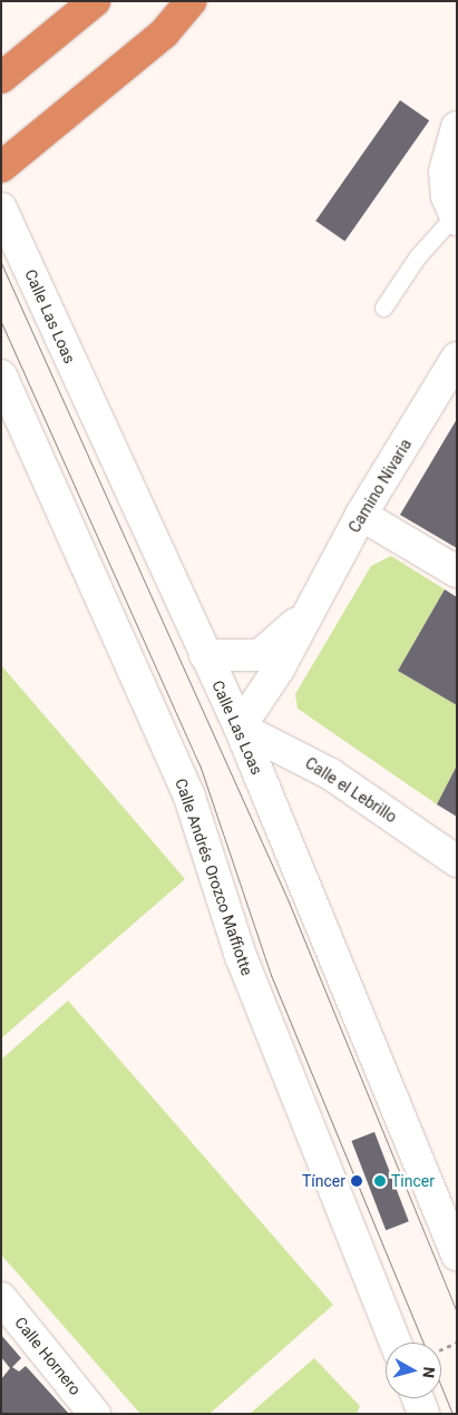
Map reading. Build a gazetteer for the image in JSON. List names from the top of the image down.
{
  "streets": {
    "street": [
      "Calle Las Loas",
      "Camino Nivaria",
      "Calle el Lebrillo",
      "Calle Andrés Orozco Maffiotte",
      "Calle Hornero"
    ]
  },
  "crossings": [
    ["Calle Las Loas", "Camino Nivaria"],
    ["Calle Las Loas", "Calle el Lebrillo"],
    ["Camino Nivaria", "Calle el Lebrillo"]
  ],
  "places": ["Tíncer", "Tincer"],
  "north": "right"
}
